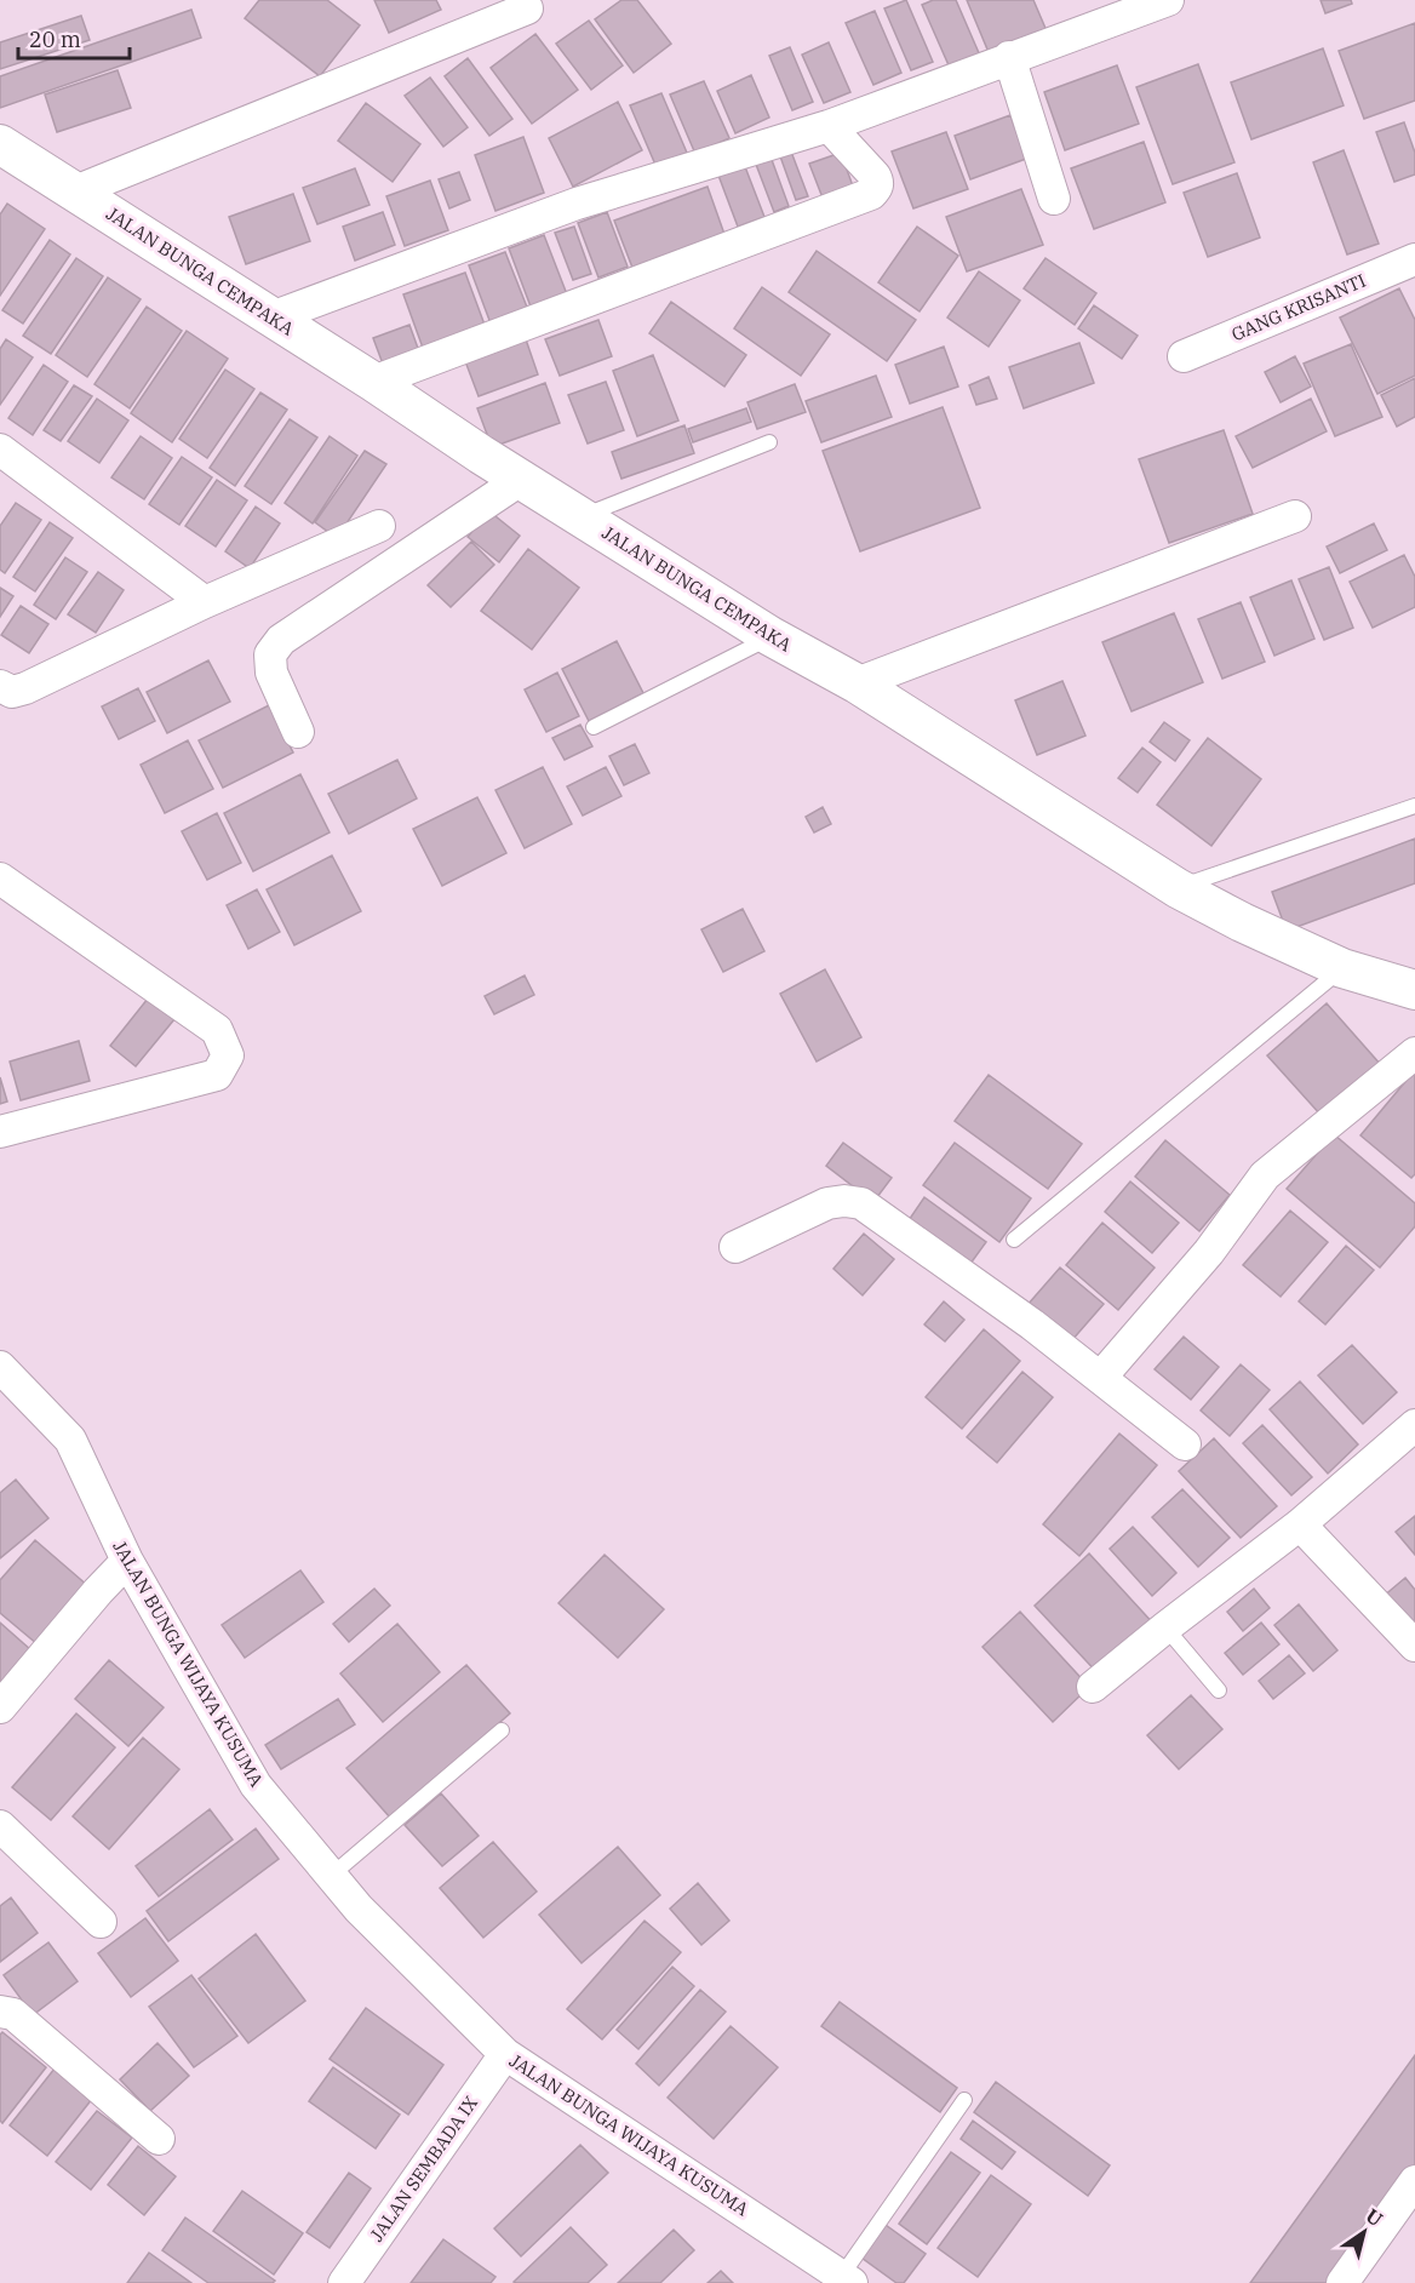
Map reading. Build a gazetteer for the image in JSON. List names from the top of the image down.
{
  "streets": {
    "street": [
      "JALAN BUNGA CEMPAKA",
      "GANG KRISANTI",
      "JALAN BUNGA WIJAYA KUSUMA",
      "JALAN SEMBADA IX"
    ]
  },
  "crossings": [
    ["JALAN BUNGA WIJAYA KUSUMA", "JALAN SEMBADA IX"]
  ],
  "scale_bar": "20 m",
  "north": "top right"
}
